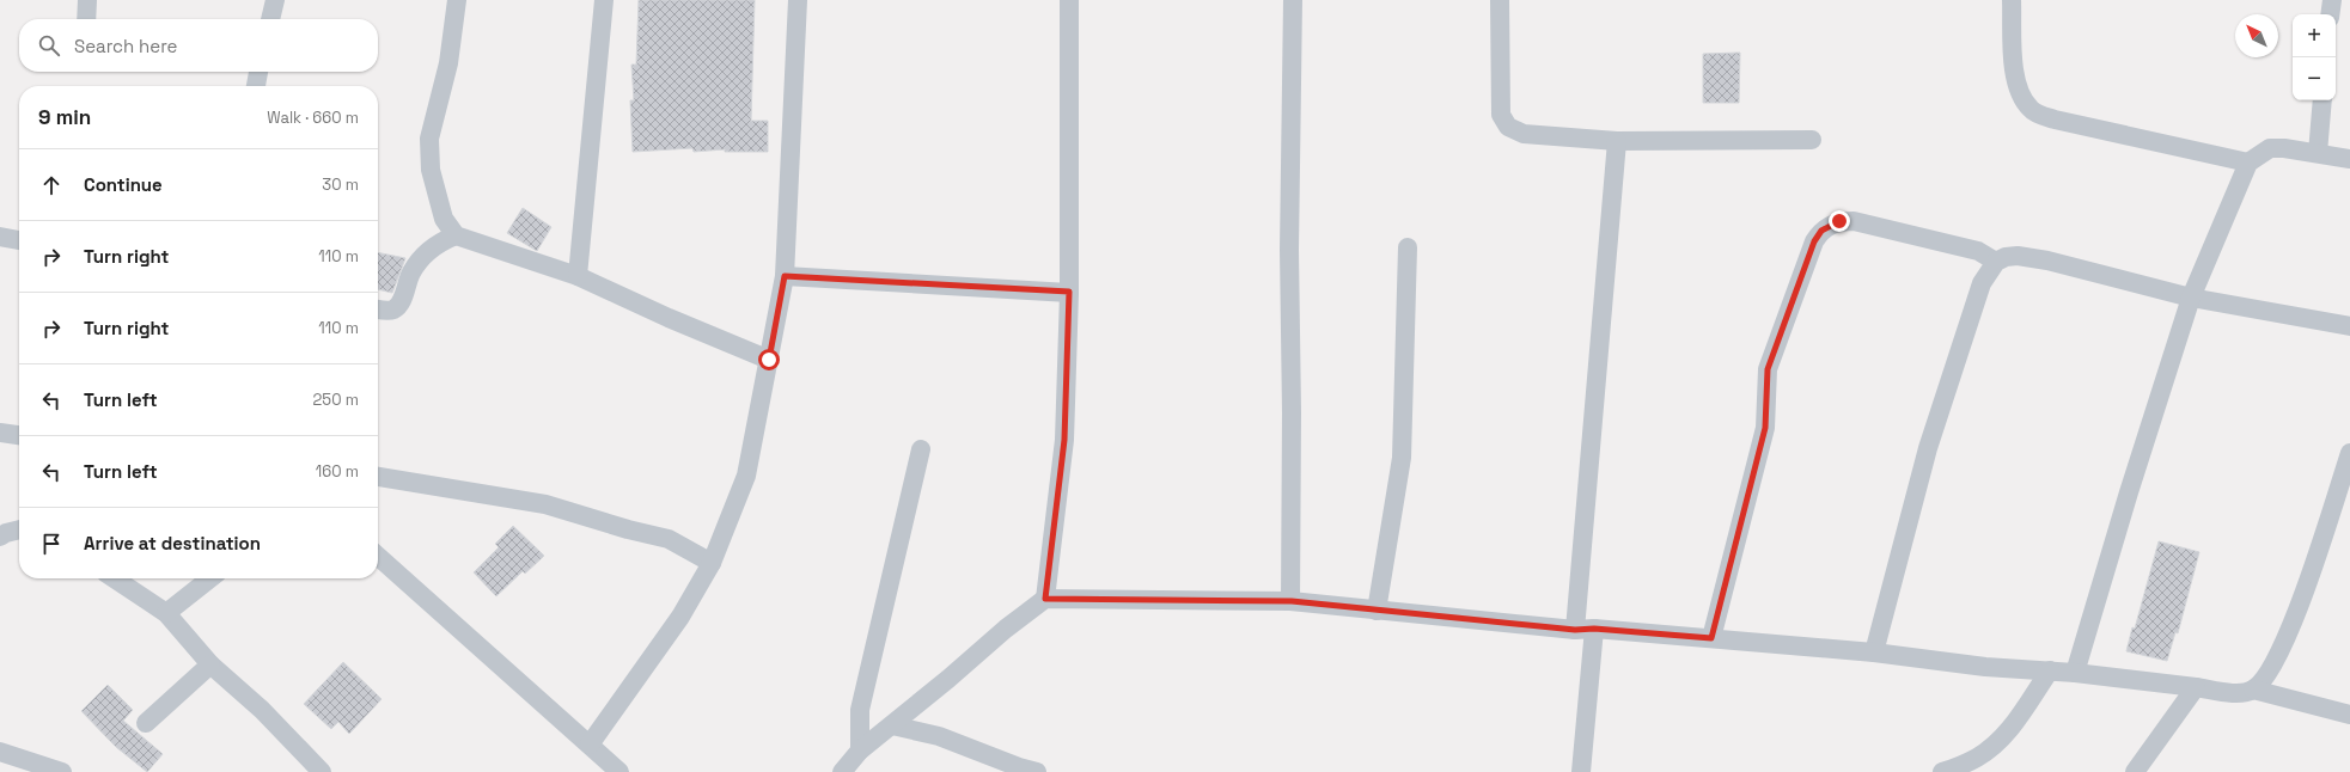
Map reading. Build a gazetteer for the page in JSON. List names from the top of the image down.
{
  "north": "top left",
  "page": {
    "map_buttons": ["+", "−"],
    "search": "Search here",
    "heading": ["9 min", "Walk · 660 m"],
    "list": [
      ["Continue", "30 m"],
      ["Turn right", "110 m"],
      ["Turn right", "110 m"],
      ["Turn left", "250 m"],
      ["Turn left", "160 m"],
      "Arrive at destination"
    ]
  }
}
